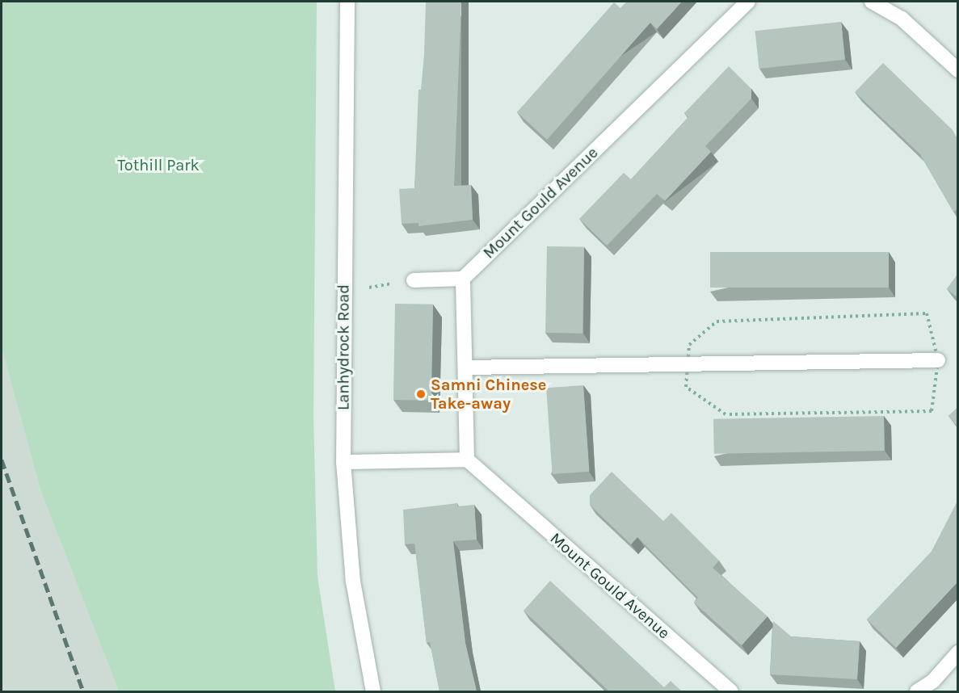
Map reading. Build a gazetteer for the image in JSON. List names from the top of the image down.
{
  "streets": {
    "street": ["Mount Gould Avenue", "Lanhydrock Road"]
  },
  "parks": ["Tothill Park"],
  "places": ["Samni Chinese Take-away"]
}
